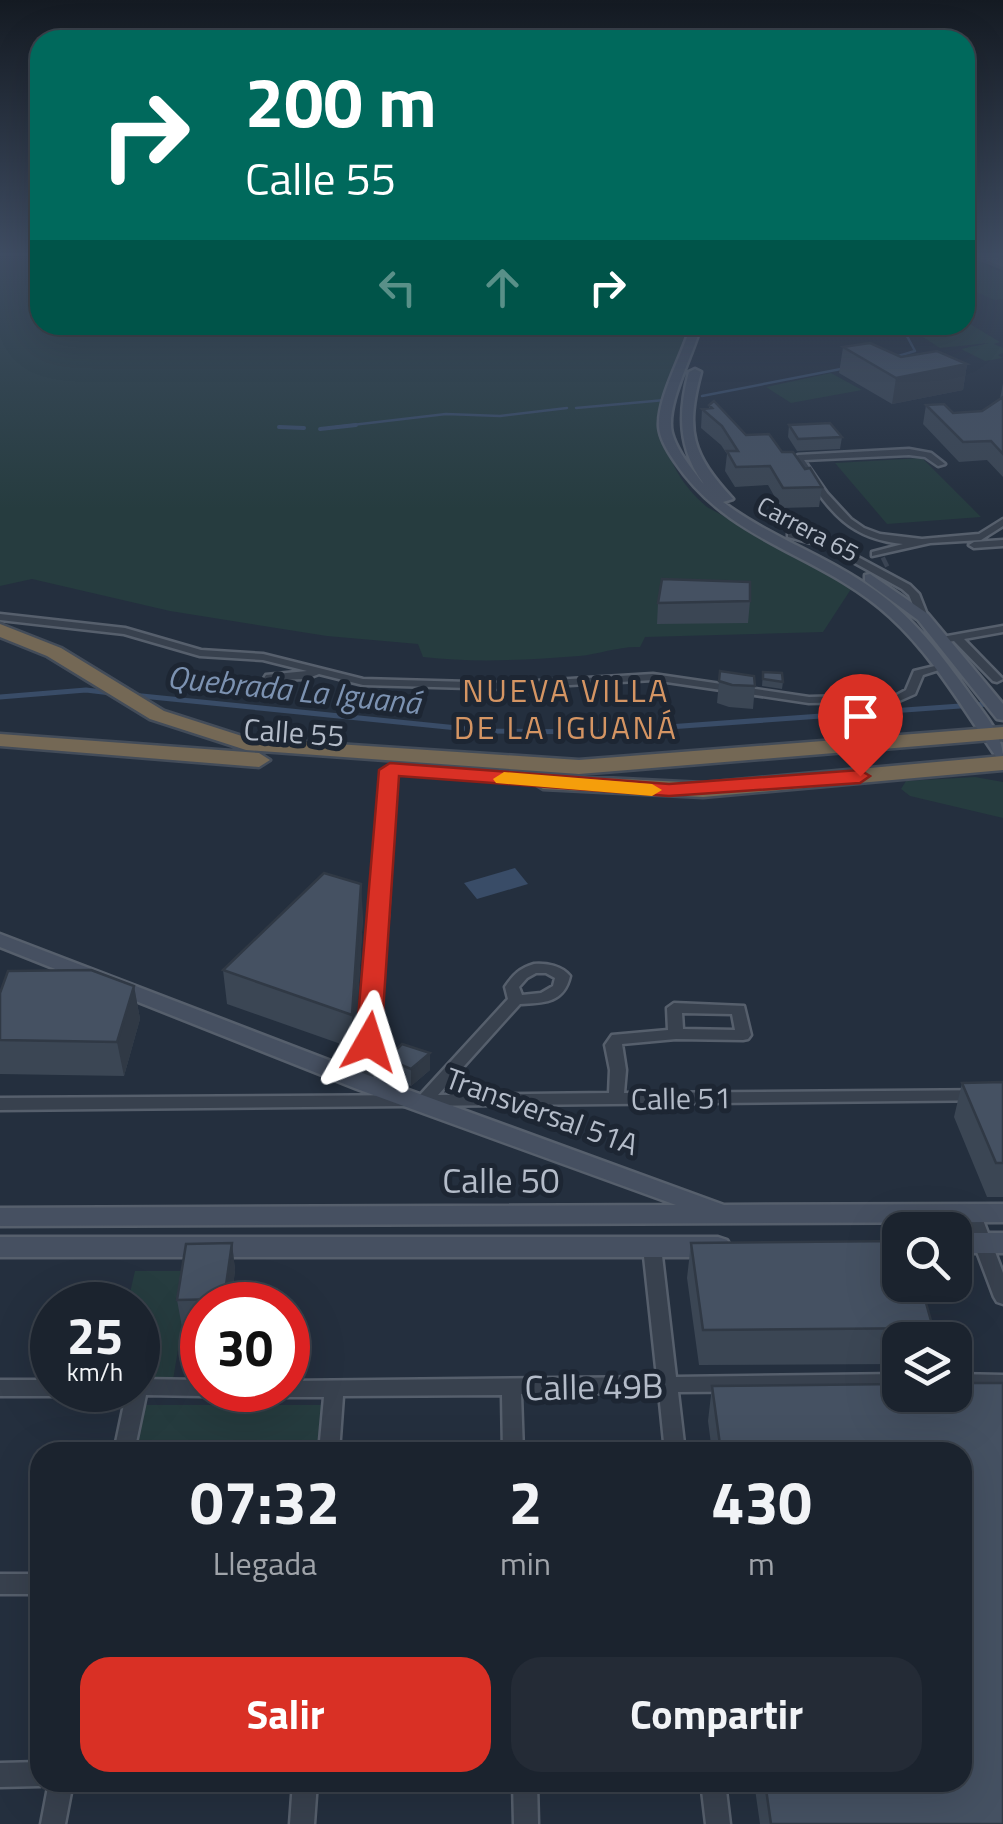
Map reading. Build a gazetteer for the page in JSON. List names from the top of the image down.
{
  "streets": {
    "highway": ["Calle 55"],
    "main road": ["Carrera 65", "Transversal 51A", "Calle 50"],
    "street": ["Calle 51", "Calle 49B"]
  },
  "crossings": [
    ["Calle 51", "Transversal 51A"],
    ["Transversal 51A", "Calle 50"]
  ],
  "districts": ["NUEVA VILLA DE LA IGUANÁ"],
  "water": ["Quebrada La Iguaná"],
  "page": {
    "turn": ["200 m", "Calle 55"],
    "speed": "25 km/h",
    "limit": "30",
    "eta": [
      "07:32",
      "Llegada",
      "2",
      "min",
      "430",
      "m"
    ],
    "buttons": ["Salir", "Compartir"]
  }
}
